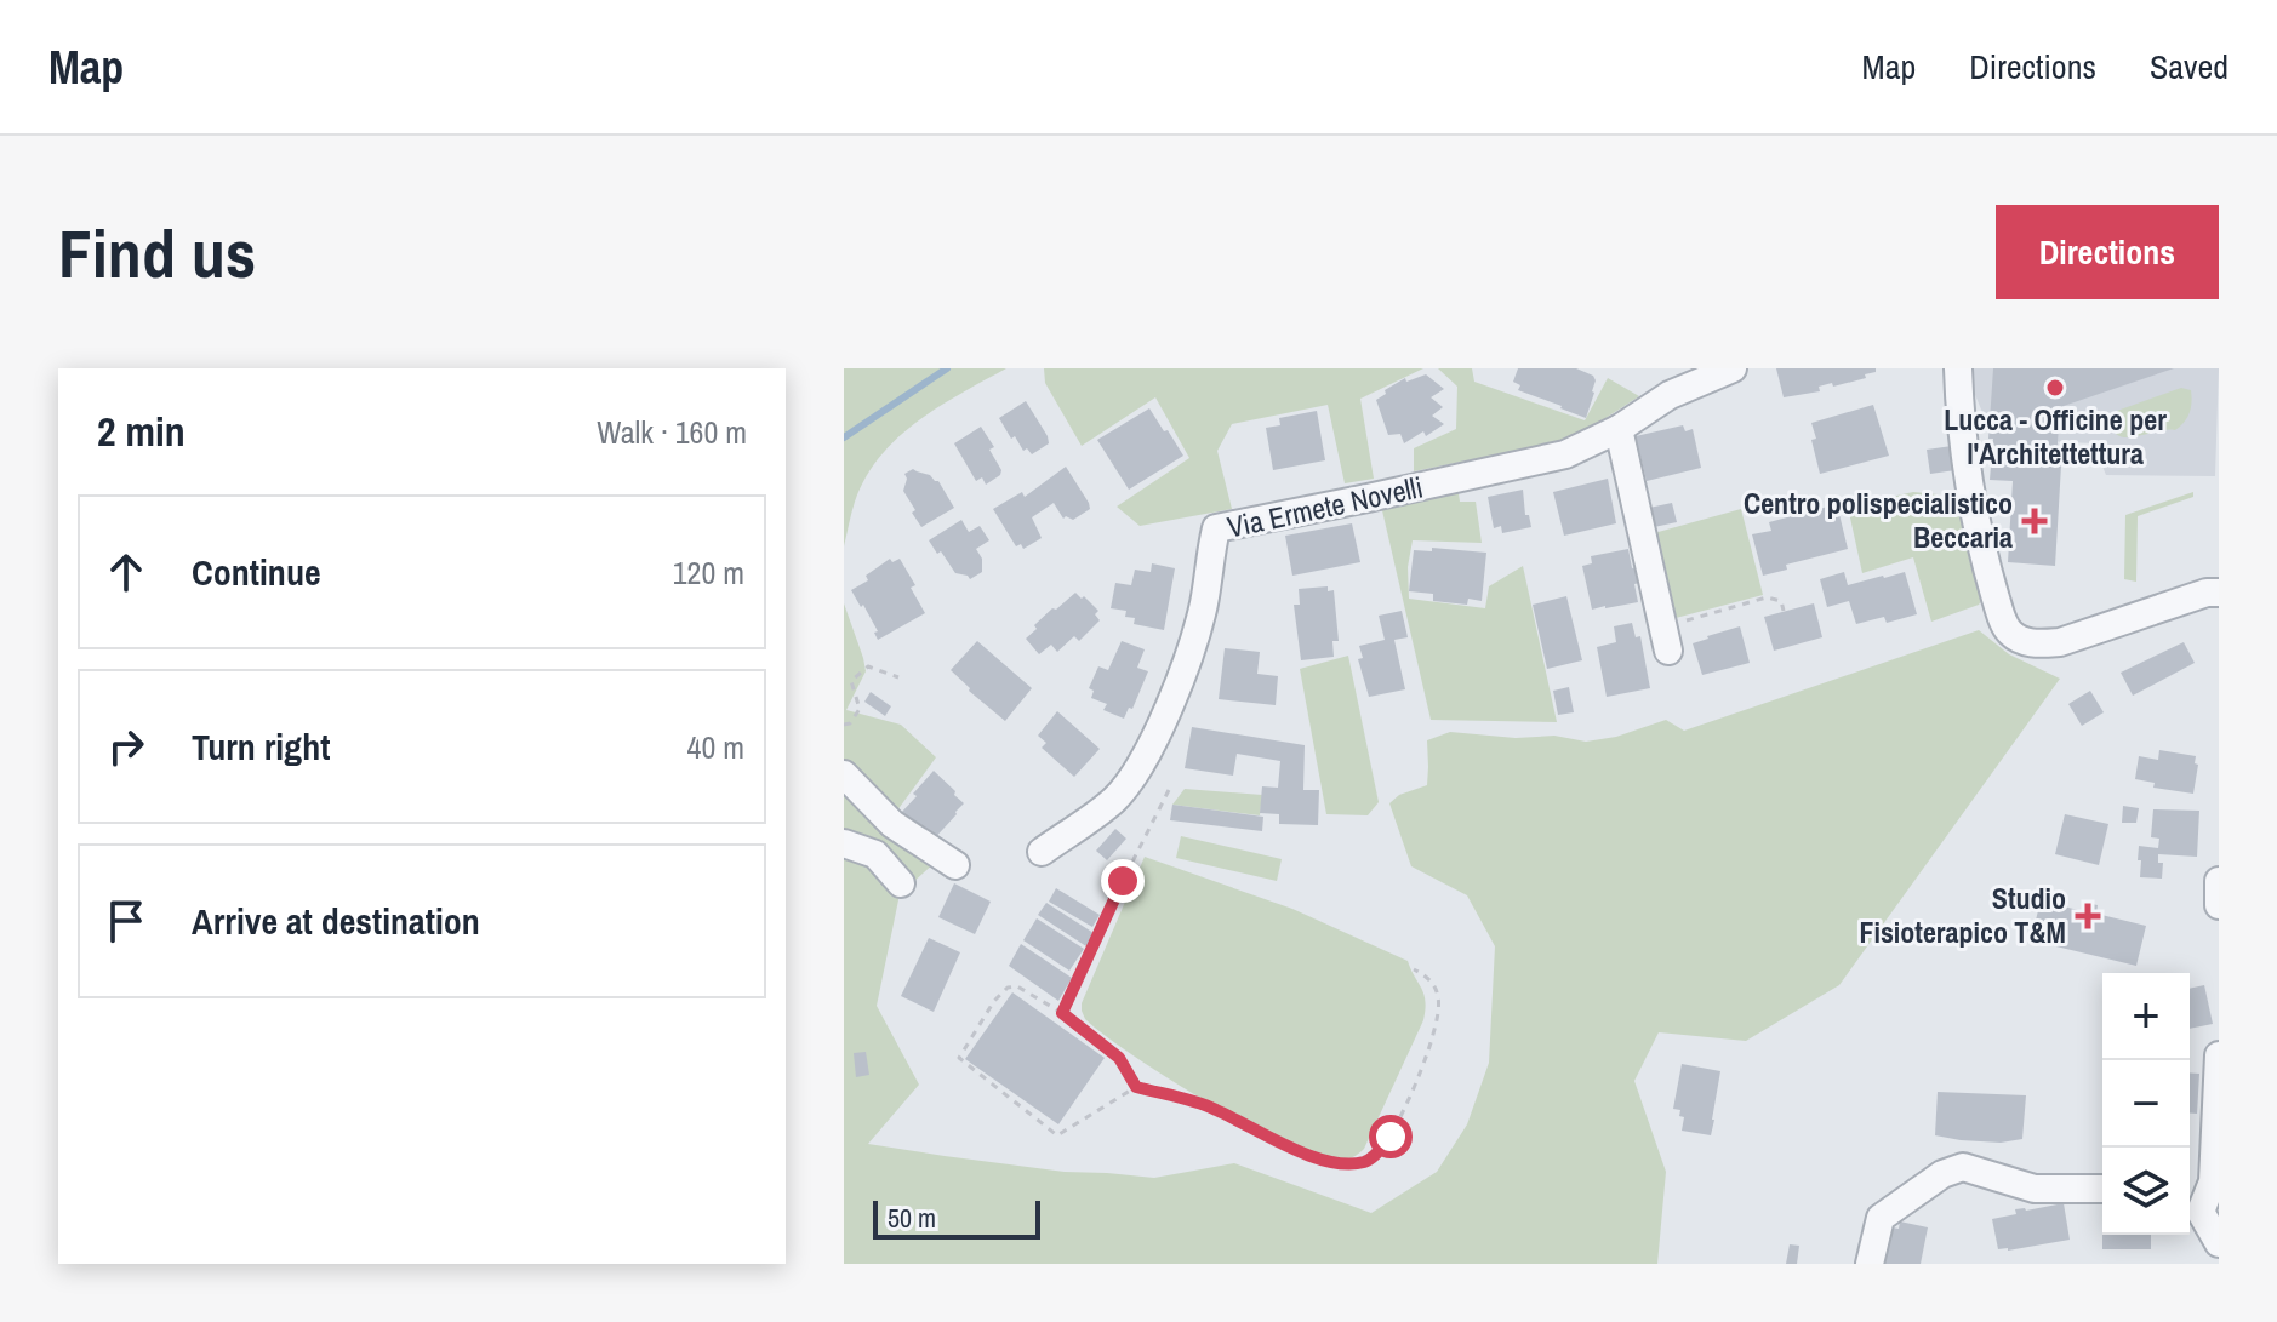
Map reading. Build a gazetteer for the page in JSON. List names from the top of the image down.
{
  "streets": {
    "street": ["Via Ermete Novelli"]
  },
  "places": {
    "other": ["Lucca - Officine per l'Architettettura"],
    "health": ["Centro polispecialistico Beccaria", "Studio Fisioterapico T&M"]
  },
  "scale_bar": "50 m",
  "page": {
    "header": "Map",
    "nav": ["Map", "Directions", "Saved"],
    "buttons": "Directions",
    "title": "Find us",
    "heading": ["2 min", "Walk · 160 m"],
    "list": [
      ["Continue", "120 m"],
      ["Turn right", "40 m"],
      "Arrive at destination"
    ],
    "map_buttons": ["+", "−"],
    "scale": "50 m"
  }
}
